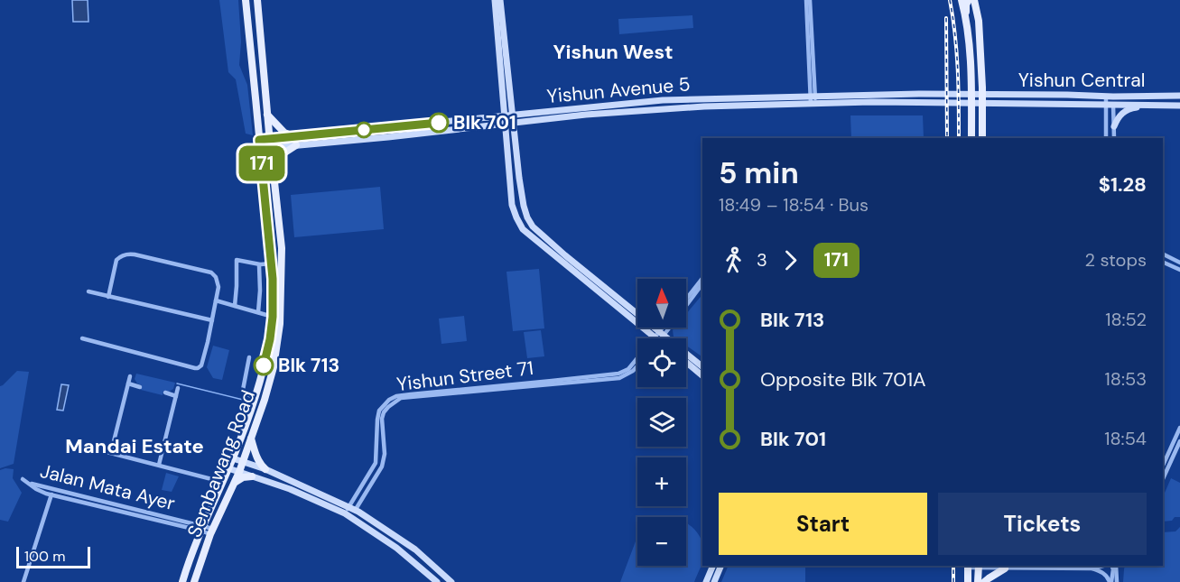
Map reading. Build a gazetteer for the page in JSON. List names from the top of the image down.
{
  "streets": {
    "main road": ["Yishun Central", "Yishun Avenue 5", "Sembawang Road"],
    "street": ["Yishun Street 71", "Jalan Mata Ayer"]
  },
  "crossings": [
    ["Yishun Central", "Yishun Avenue 5"],
    ["Yishun Avenue 5", "Sembawang Road"],
    ["Sembawang Road", "Jalan Mata Ayer"]
  ],
  "districts": ["Yishun West", "Mandai Estate"],
  "places": ["Blk 701", "Blk 713"],
  "lines": ["bus line 171"],
  "scale_bar": "100 m",
  "north": "top",
  "page": {
    "on_map": "171",
    "heading": ["5 min", "18:49 – 18:54 · Bus", "$1.28"],
    "legs": ["3", "171", "2 stops"],
    "map_buttons": ["+", "−"],
    "list": [
      {
        "name": "Blk 713",
        "value": "18:52"
      },
      {
        "name": "Opposite Blk 701A",
        "value": "18:53"
      },
      {
        "name": "Blk 701",
        "value": "18:54"
      }
    ],
    "buttons": ["Start", "Tickets"],
    "scale": "100 m"
  }
}
